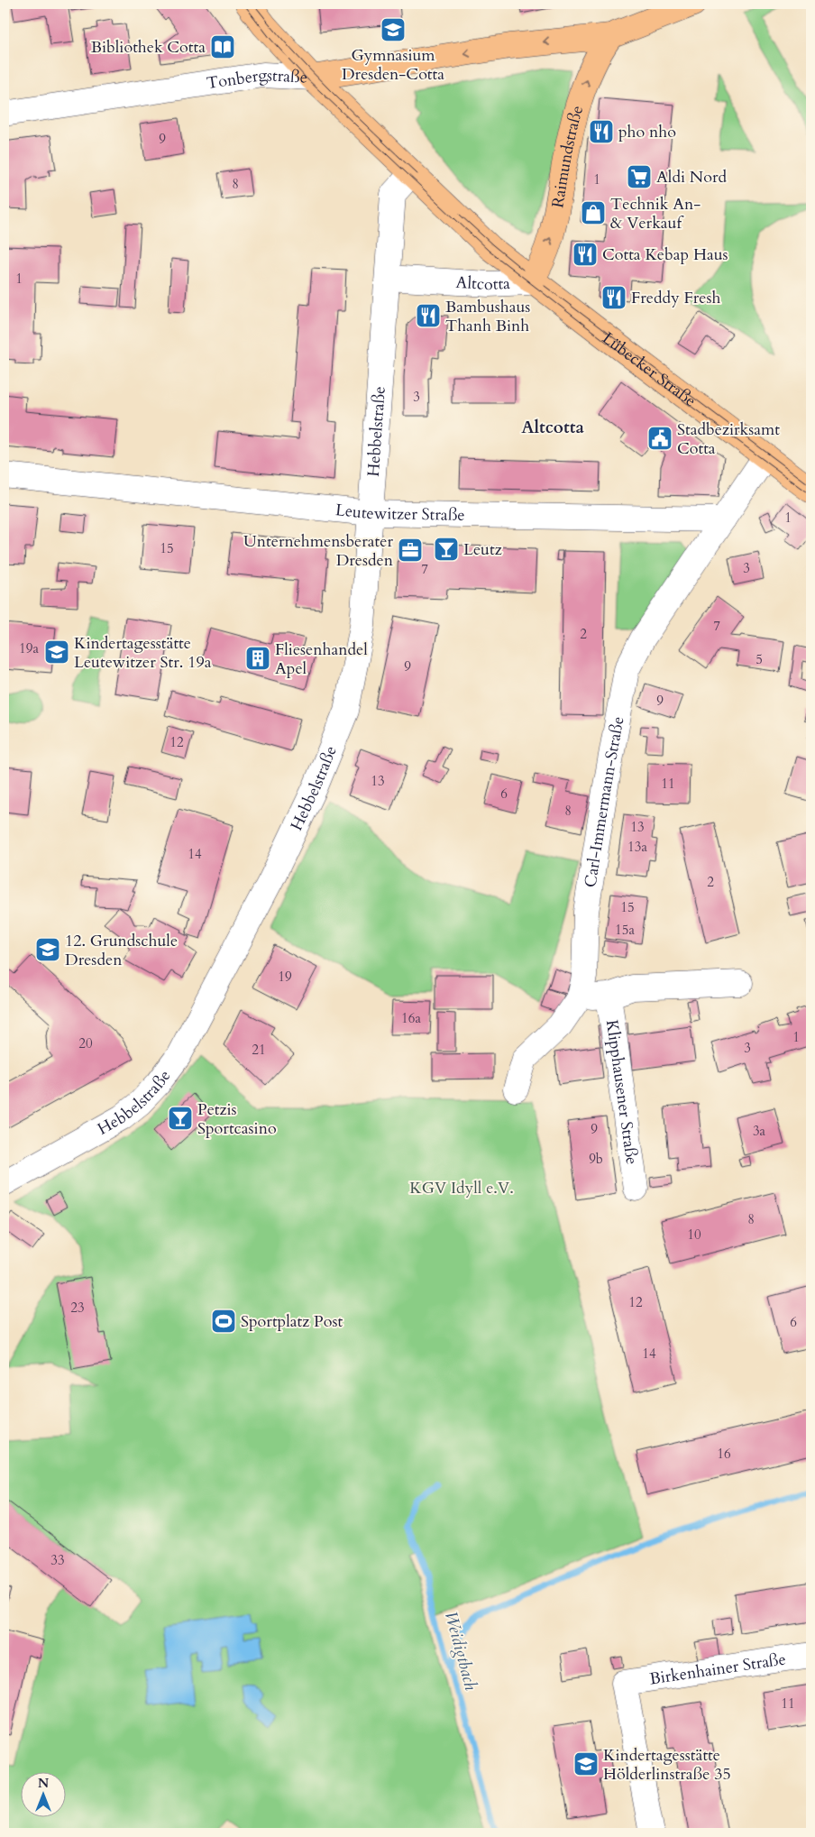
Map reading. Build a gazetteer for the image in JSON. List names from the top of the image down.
{
  "streets": {
    "main road": [
      "Tonbergstraße",
      "Raimundstraße",
      "Altcotta",
      "Lübecker Straße"
    ],
    "street": [
      "Hebbelstraße",
      "Leutewitzer Straße",
      "Carl-Immermann-Straße",
      "Klipphausener Straße",
      "Birkenhainer Straße"
    ]
  },
  "crossings": [
    ["Tonbergstraße", "Raimundstraße"],
    ["Tonbergstraße", "Altcotta"],
    ["Raimundstraße", "Altcotta"],
    ["Raimundstraße", "Lübecker Straße"],
    ["Altcotta", "Lübecker Straße"],
    ["Altcotta", "Hebbelstraße"],
    ["Hebbelstraße", "Leutewitzer Straße"],
    ["Leutewitzer Straße", "Carl-Immermann-Straße"]
  ],
  "one_way": ["Tonbergstraße", "Raimundstraße"],
  "districts": ["Altcotta"],
  "water": ["Weidigtbach"],
  "parks": ["KGV Idyll e.V."],
  "places": {
    "school or university": [
      "Gymnasium Dresden-Cotta",
      "Kindertagesstätte Leutewitzer Str. 19a",
      "12. Grundschule Dresden",
      "Kindertagesstätte Hölderlinstraße 35"
    ],
    "library": ["Bibliothek Cotta"],
    "restaurant": [
      "pho nho",
      "Cotta Kebap Haus",
      "Freddy Fresh",
      "Bambushaus Thanh Binh"
    ],
    "supermarket": ["Aldi Nord"],
    "shop": ["Technik An- & Verkauf"],
    "public building": ["Stadbezirksamt Cotta"],
    "bar": ["Leutz", "Petzis Sportcasino"],
    "office": ["Unternehmensberater Dresden"],
    "building": ["Fliesenhandel Apel"],
    "sports": ["Sportplatz Post"]
  },
  "house_numbers": [
    "9",
    "1",
    "8",
    "1",
    "3",
    "1",
    "15",
    "3",
    "7",
    "7",
    "2",
    "19a",
    "5",
    "9",
    "9",
    "12",
    "13",
    "11",
    "6",
    "8",
    "13",
    "13a",
    "14",
    "2",
    "15",
    "15a",
    "19",
    "16a",
    "1",
    "20",
    "3",
    "21",
    "9",
    "3a",
    "9b",
    "8",
    "10",
    "12",
    "23",
    "6",
    "14",
    "16",
    "33",
    "11"
  ],
  "north": "top"
}
